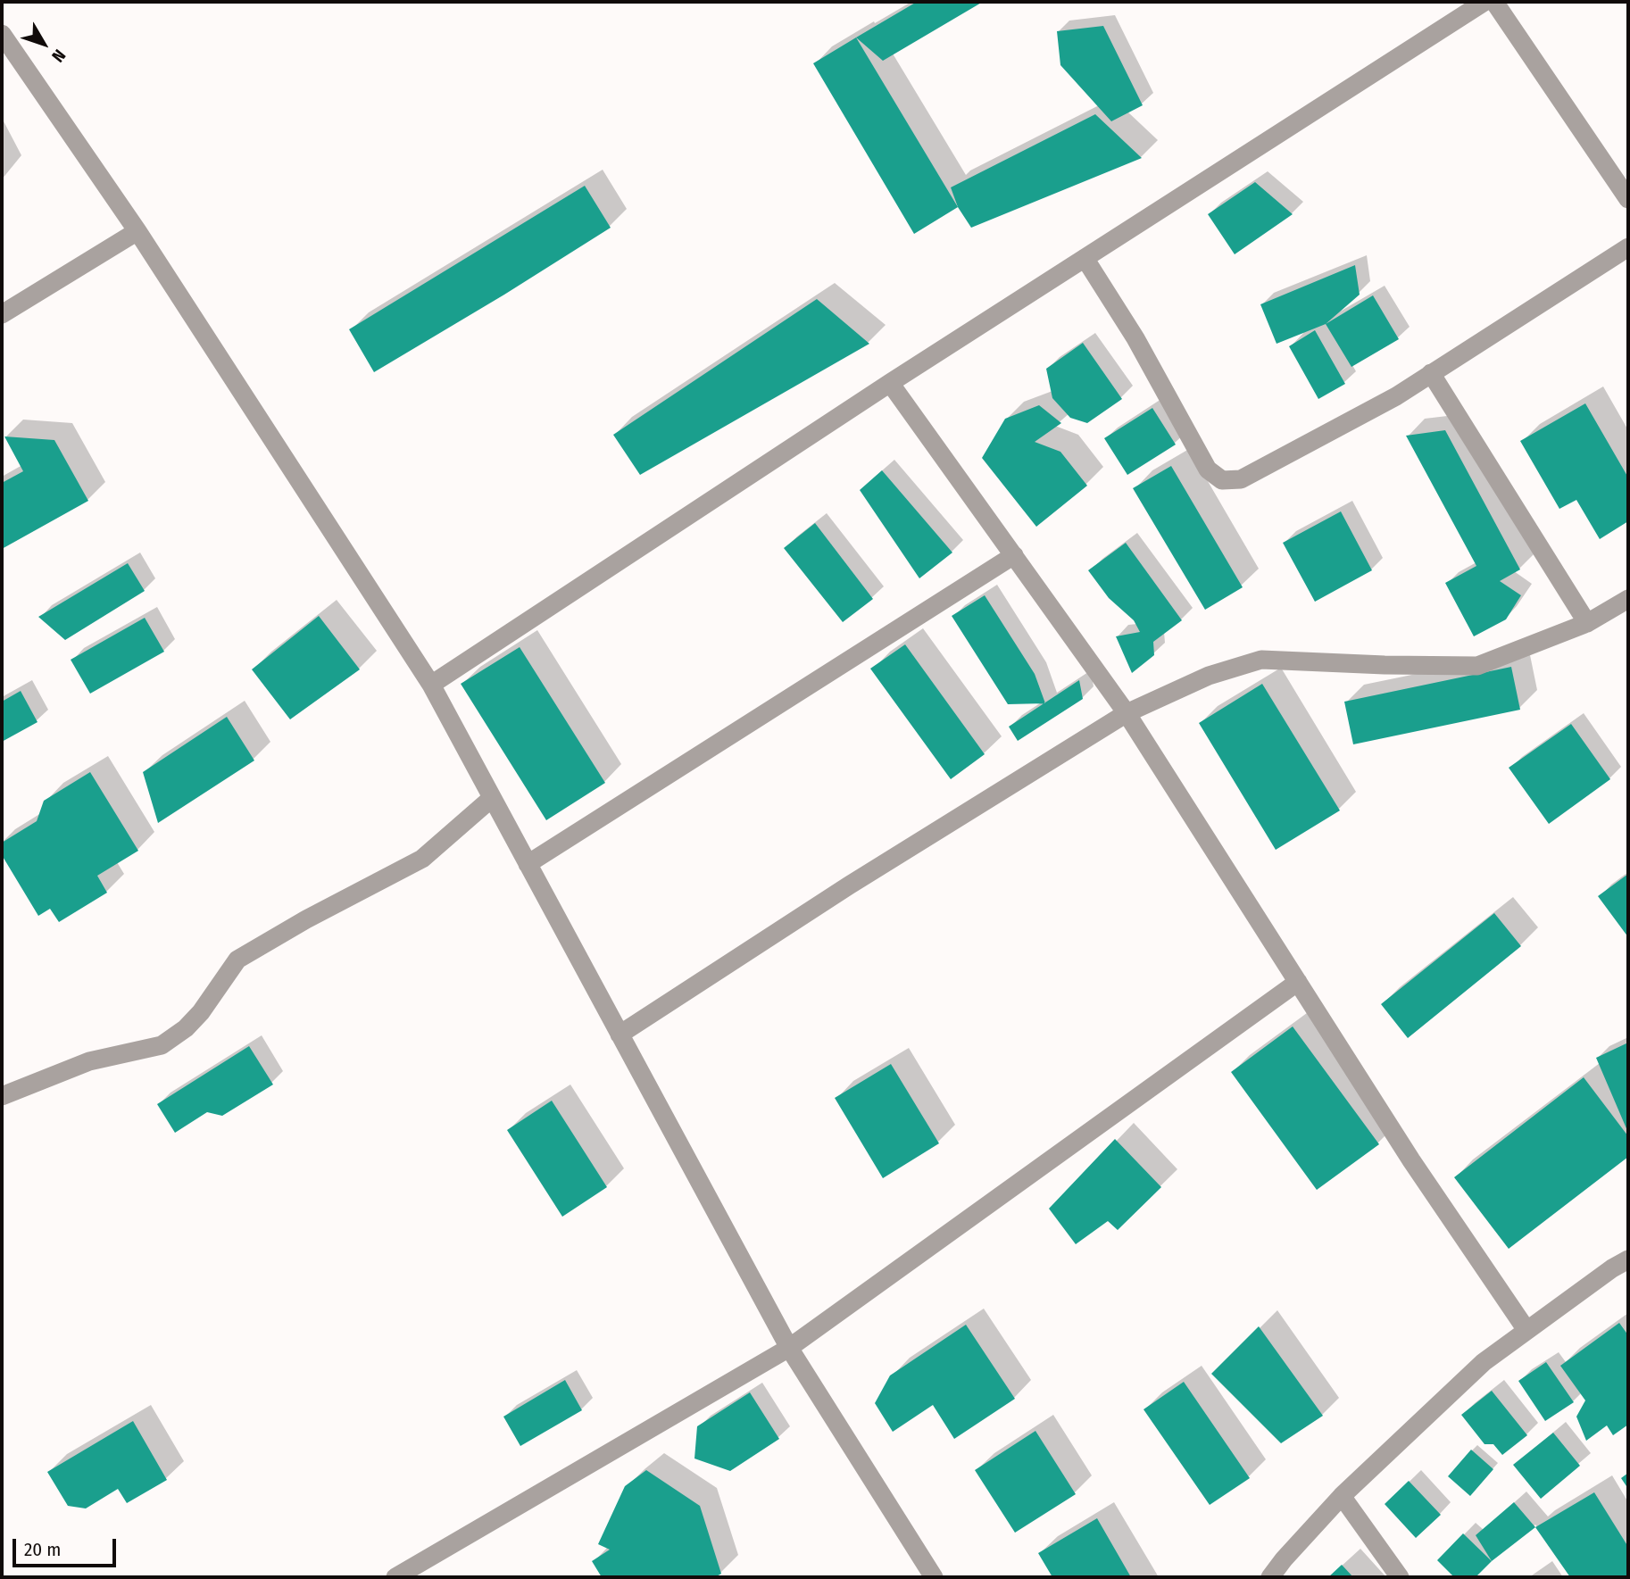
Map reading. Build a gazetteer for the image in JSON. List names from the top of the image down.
{
  "scale_bar": "20 m",
  "north": "bottom right"
}
